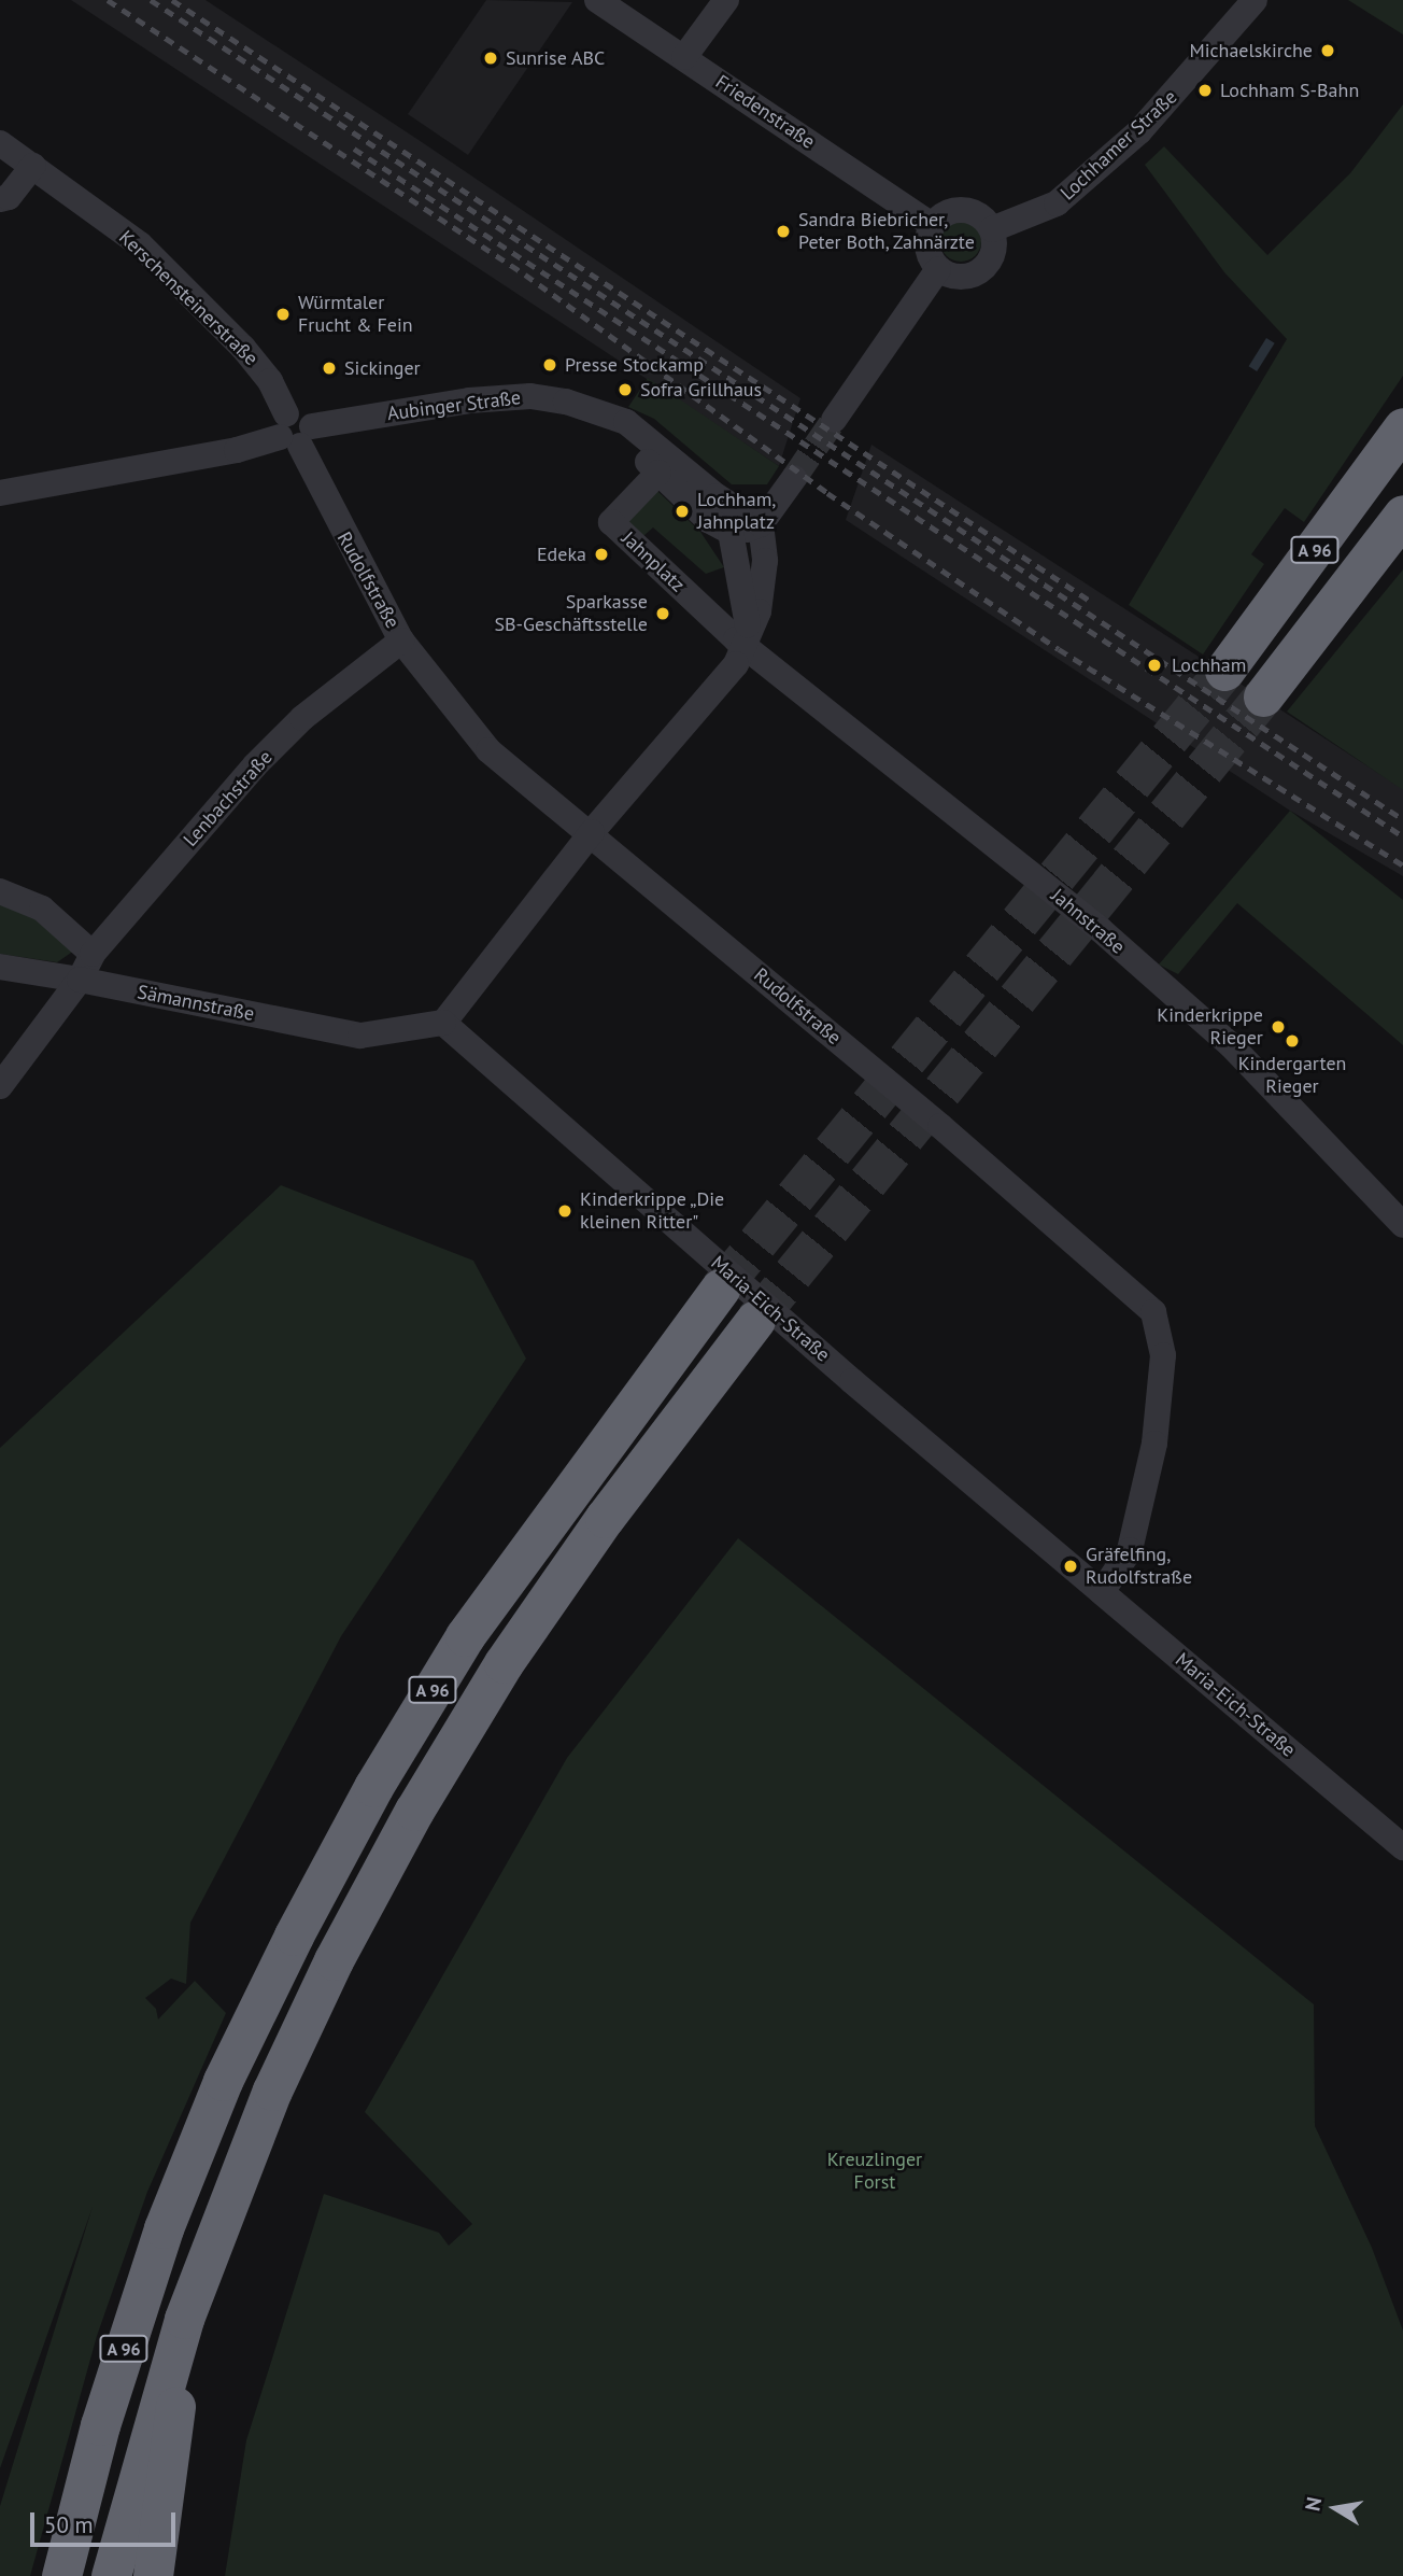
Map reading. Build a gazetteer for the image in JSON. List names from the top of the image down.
{
  "streets": {
    "highway": ["A 96"],
    "street": [
      "Friedenstraße",
      "Lochhamer Straße",
      "Kerschensteinerstraße",
      "Aubinger Straße",
      "Jahnplatz",
      "Rudolfstraße",
      "Lenbachstraße",
      "Jahnstraße",
      "Sämannstraße",
      "Maria-Eich-Straße"
    ]
  },
  "crossings": [
    ["Friedenstraße", "Lochhamer Straße"],
    ["Kerschensteinerstraße", "Aubinger Straße"],
    ["Kerschensteinerstraße", "Rudolfstraße"],
    ["Aubinger Straße", "Rudolfstraße"],
    ["Jahnplatz", "Jahnstraße"],
    ["Rudolfstraße", "Lenbachstraße"],
    ["Rudolfstraße", "Maria-Eich-Straße"],
    ["Lenbachstraße", "Sämannstraße"],
    ["Sämannstraße", "Maria-Eich-Straße"]
  ],
  "parks": ["Kreuzlinger Forst"],
  "places": [
    "Michaelskirche",
    "Sunrise ABC",
    "Lochham S-Bahn",
    "Sandra Biebricher, Peter Both, Zahnärzte",
    "Würmtaler Frucht & Fein",
    "Presse Stockamp",
    "Sickinger",
    "Sofra Grillhaus",
    "Lochham, Jahnplatz",
    "Edeka",
    "Sparkasse SB-Geschäftsstelle",
    "Lochham",
    "Kinderkrippe Rieger",
    "Kindergarten Rieger",
    "Kinderkrippe „Die kleinen Ritter\"",
    "Gräfelfing, Rudolfstraße"
  ],
  "scale_bar": "50 m",
  "north": "left"
}
